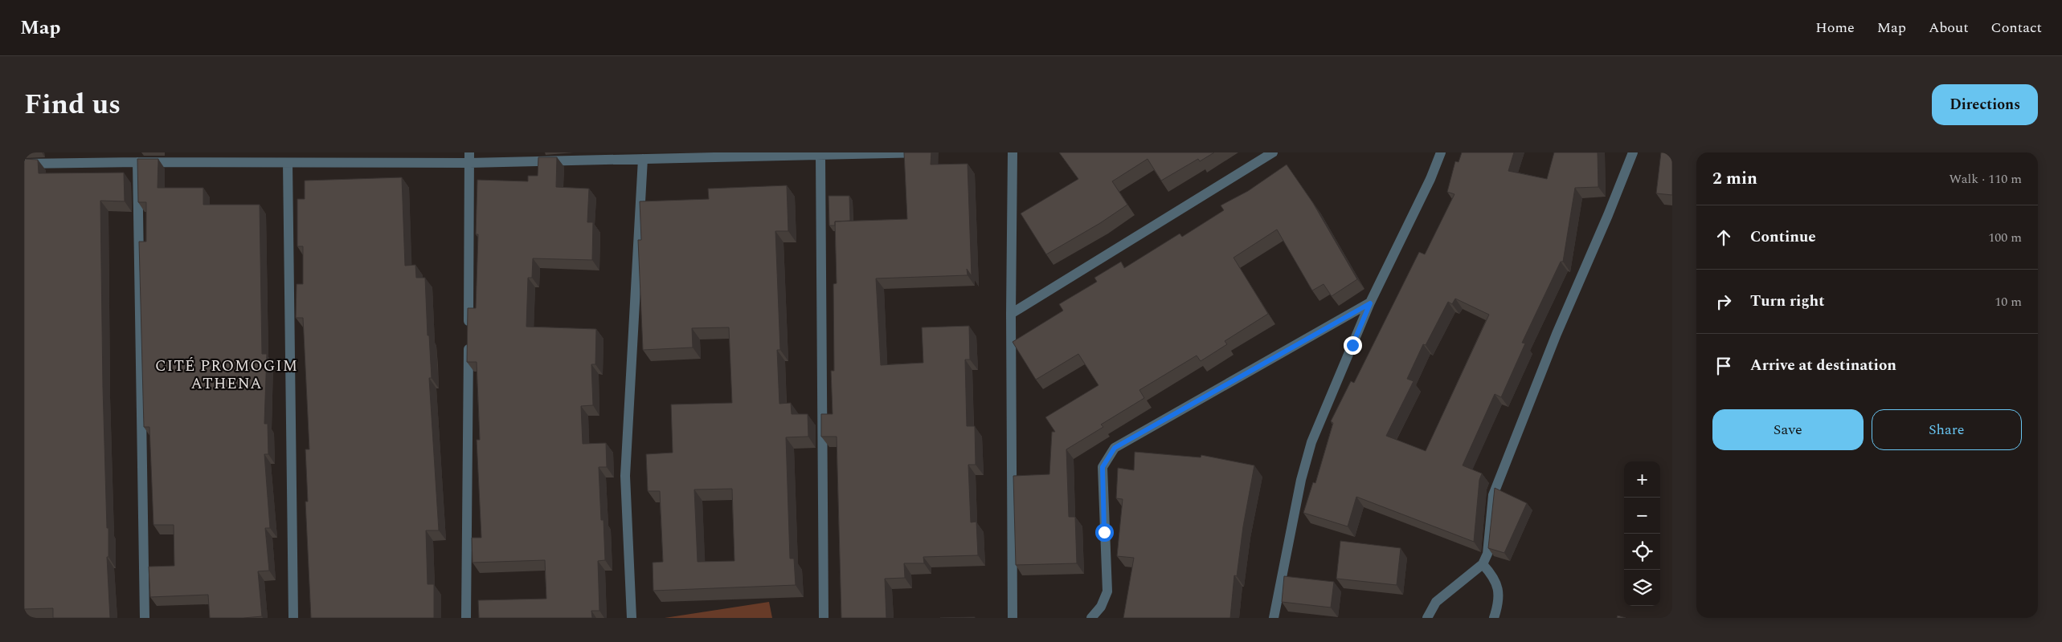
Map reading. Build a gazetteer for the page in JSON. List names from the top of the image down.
{
  "districts": ["CITÉ PROMOGIM ATHENA"],
  "page": {
    "header": "Map",
    "nav": [
      "Home",
      "Map",
      "About",
      "Contact"
    ],
    "title": "Find us",
    "buttons": [
      "Directions",
      ["Save", "Share"]
    ],
    "heading": ["2 min", "Walk · 110 m"],
    "list": [
      ["Continue", "100 m"],
      ["Turn right", "10 m"],
      "Arrive at destination"
    ],
    "map_buttons": ["+", "−"]
  }
}
